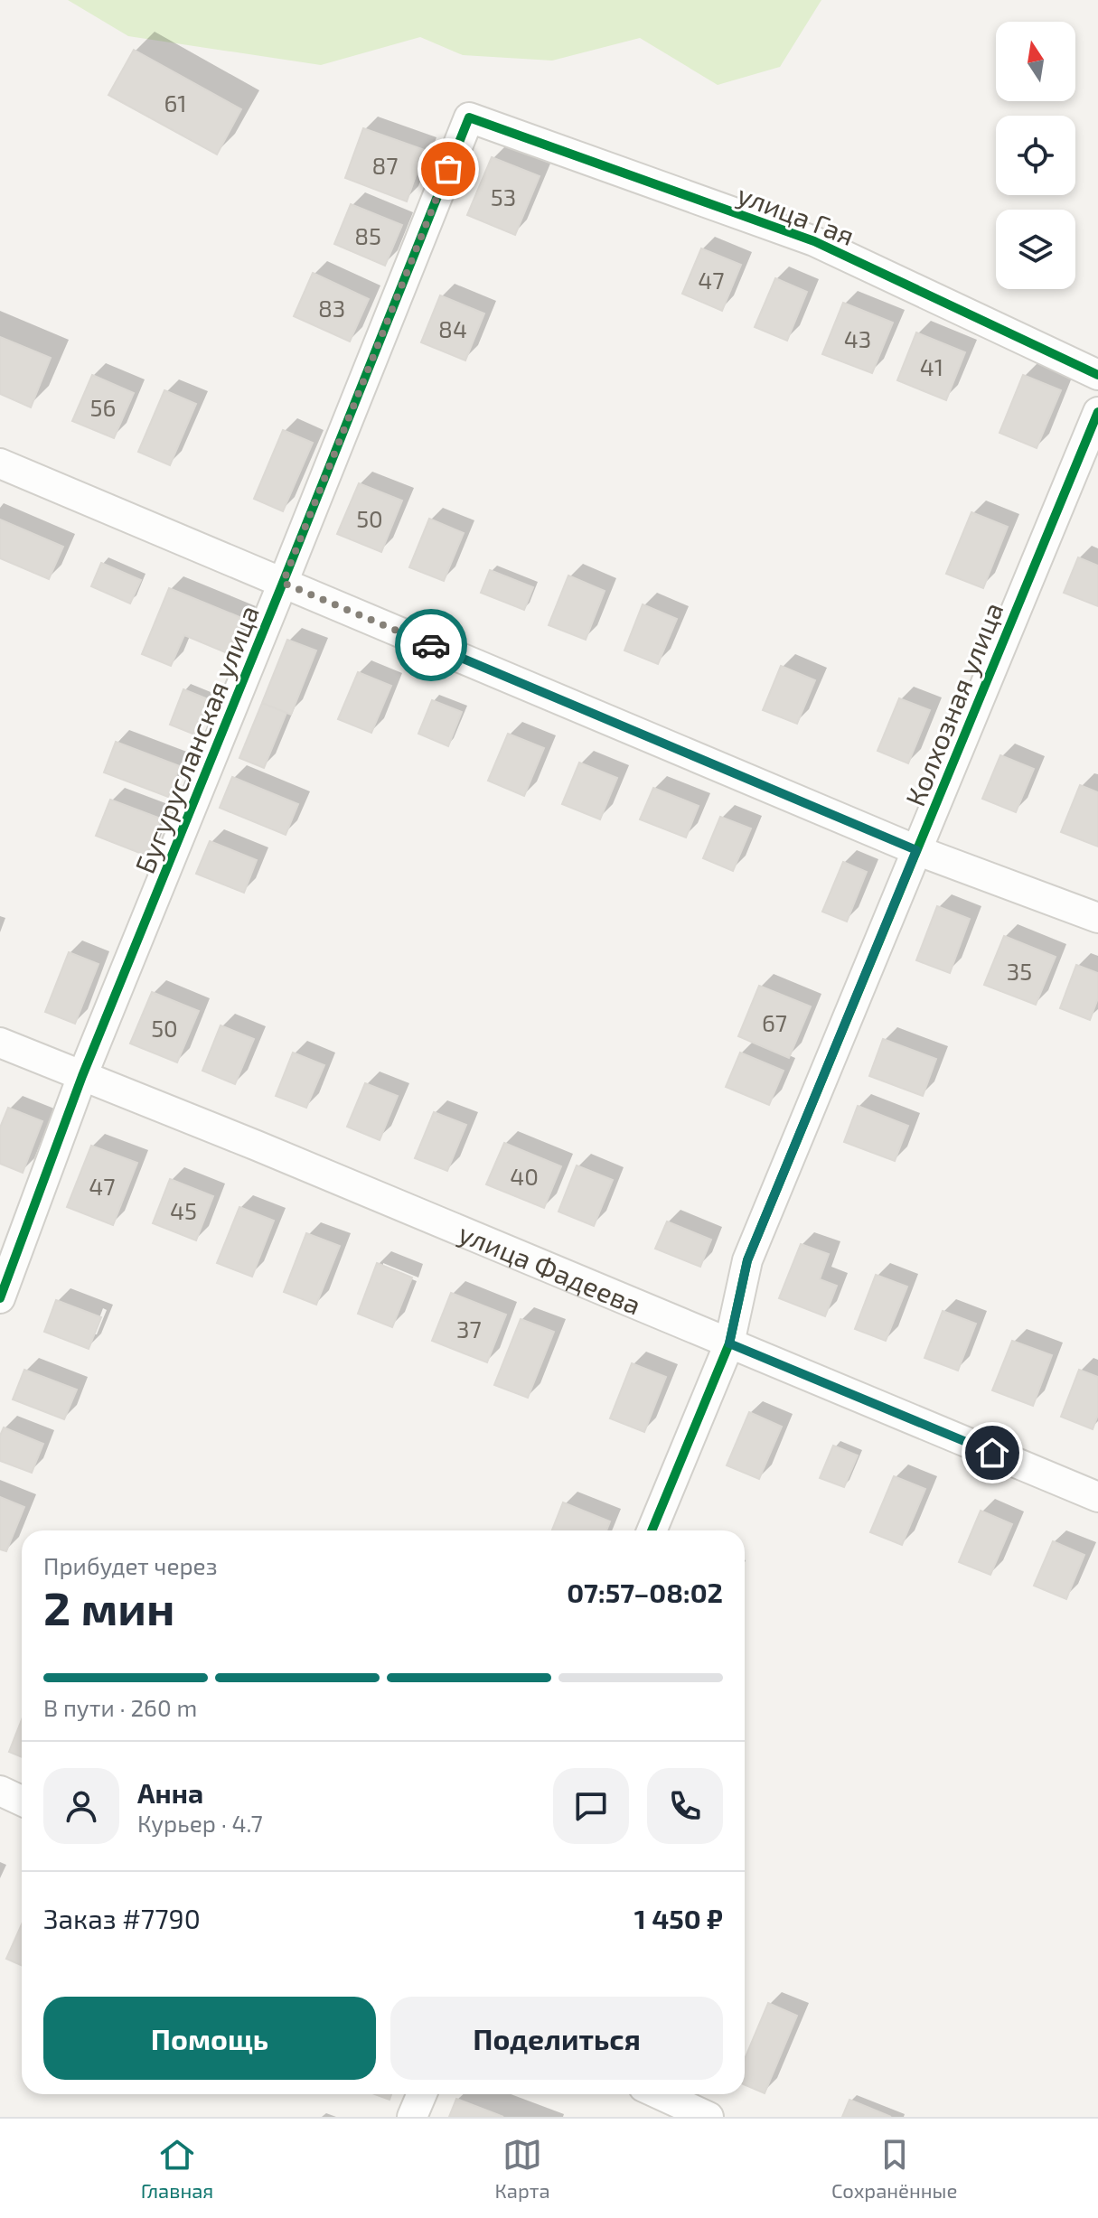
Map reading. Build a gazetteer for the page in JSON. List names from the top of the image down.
{
  "streets": {
    "street": [
      "улица Гая",
      "Колхозная улица",
      "Бугурусланская улица",
      "улица Фадеева"
    ]
  },
  "crossings": [
    ["улица Гая", "Бугурусланская улица"],
    ["Колхозная улица", "улица Фадеева"],
    ["Бугурусланская улица", "улица Фадеева"]
  ],
  "house_numbers": [
    "61",
    "87",
    "53",
    "85",
    "47",
    "83",
    "84",
    "43",
    "41",
    "56",
    "50",
    "35",
    "67",
    "50",
    "40",
    "47",
    "45",
    "37"
  ],
  "north": "top",
  "page": {
    "heading": ["2 мин", "Прибудет через", "07:57–08:02"],
    "panel": [
      "Анна",
      "Курьер · 4.7",
      "Заказ #7790",
      "1 450 ₽"
    ],
    "bar": "В пути · 260 m",
    "buttons": ["Помощь", "Поделиться"],
    "tabs": ["Главная", "Карта", "Сохранённые"]
  }
}
